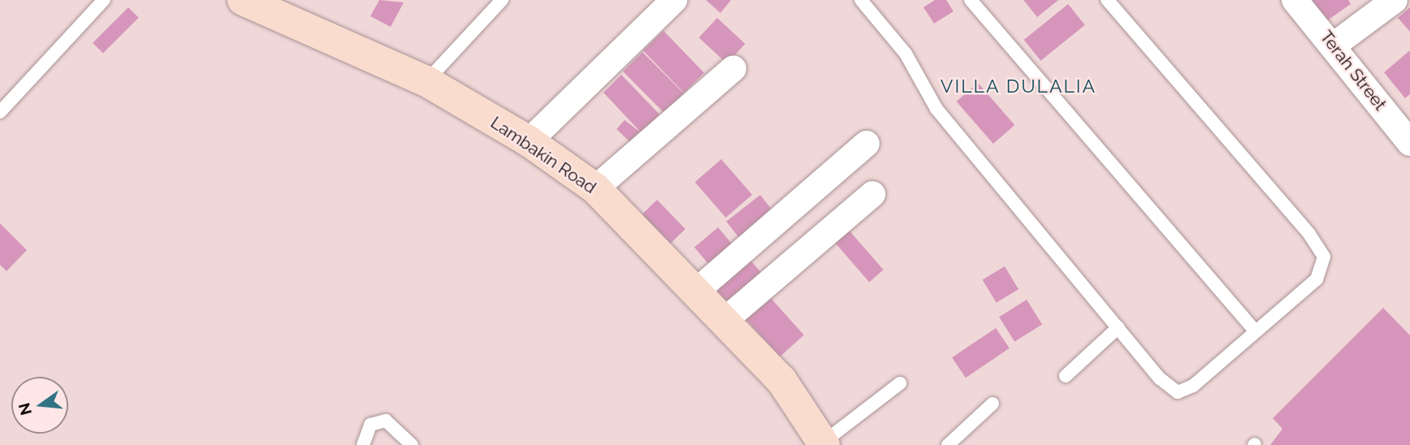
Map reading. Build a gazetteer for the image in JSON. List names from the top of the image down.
{
  "streets": {
    "main road": ["Lambakin Road"],
    "street": ["Terah Street"]
  },
  "districts": ["VILLA DULALIA"],
  "north": "left"
}
